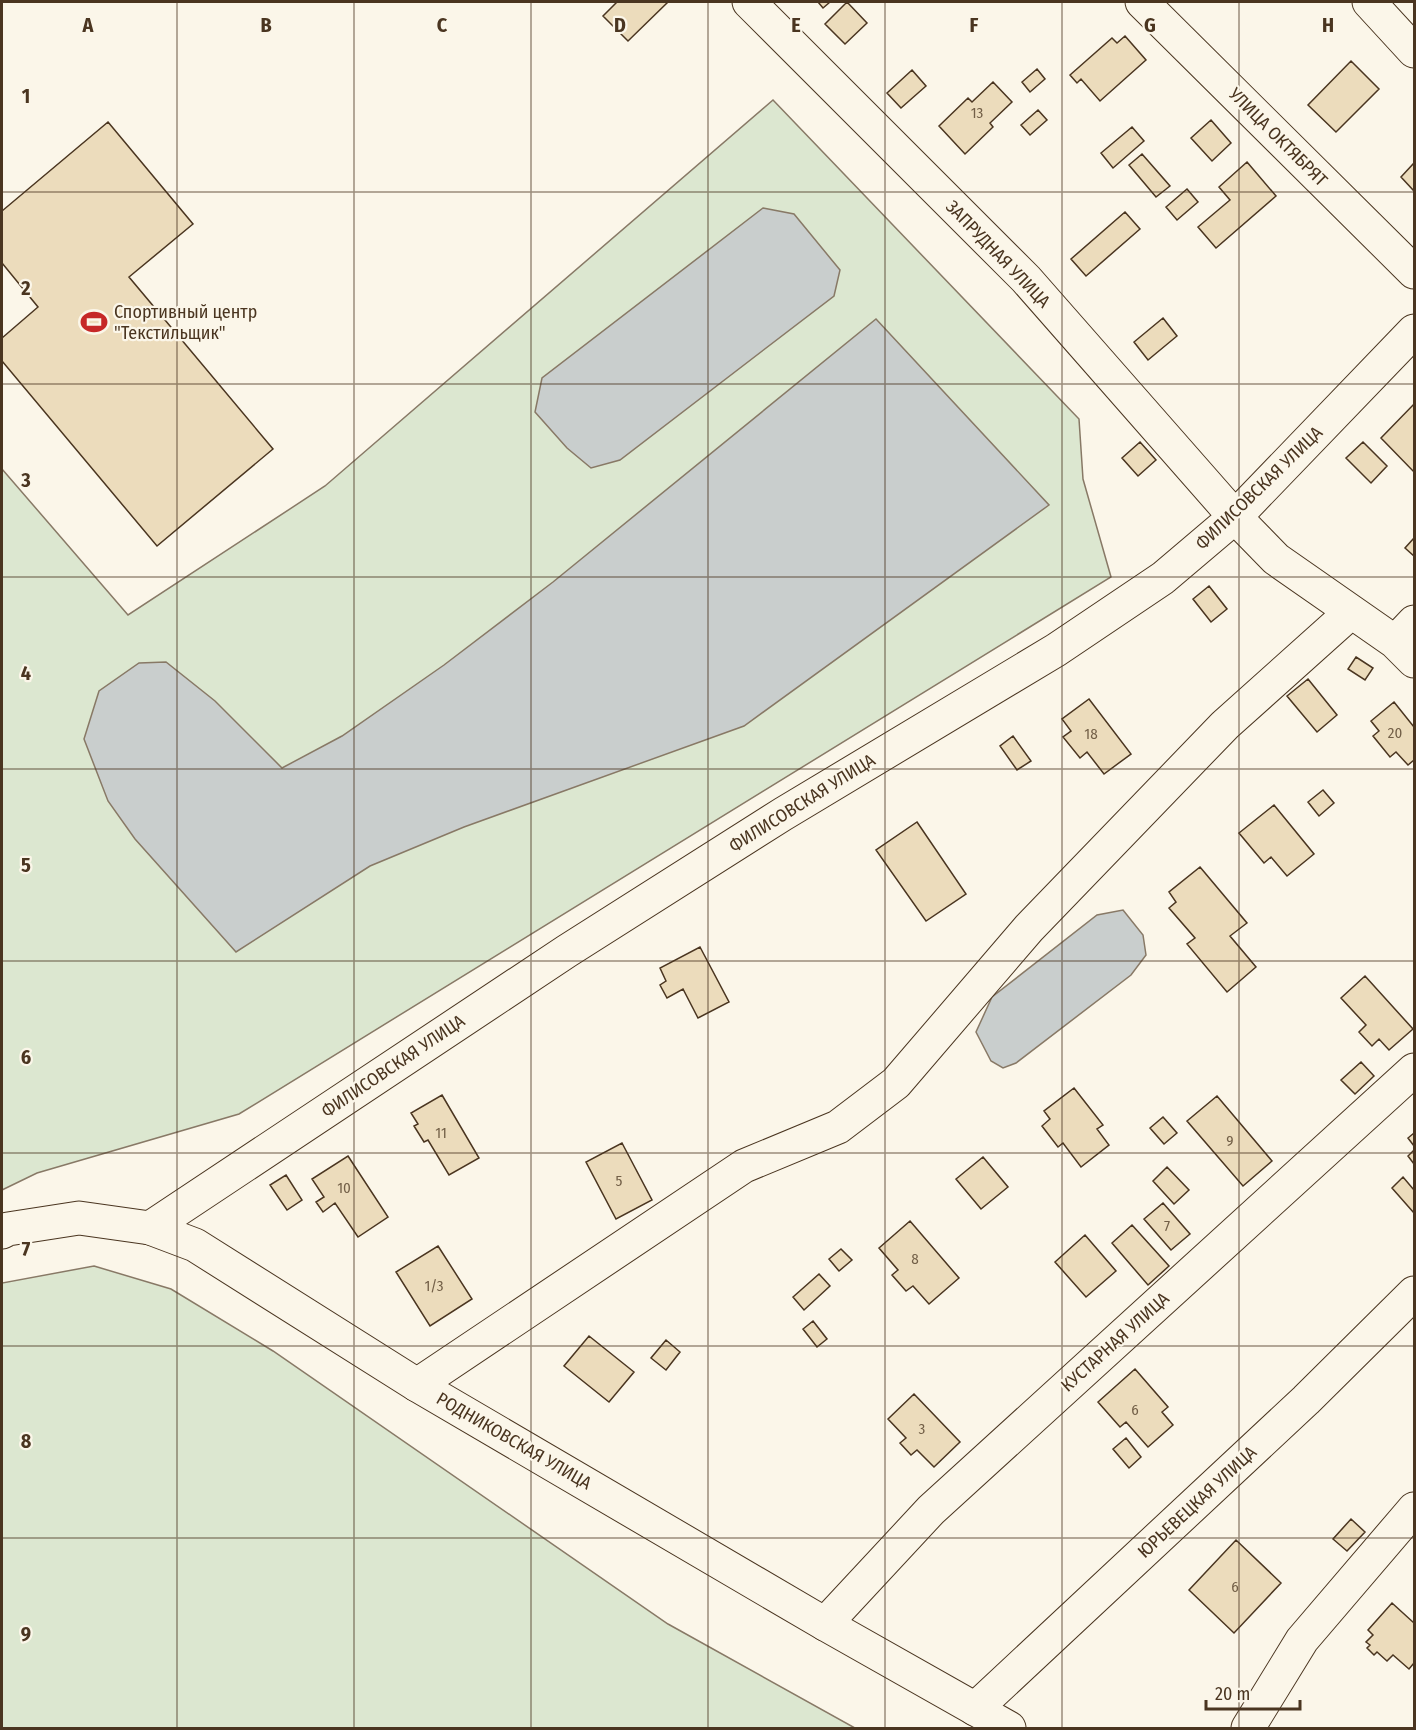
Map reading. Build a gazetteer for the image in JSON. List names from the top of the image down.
{
  "streets": {
    "street": [
      "УЛИЦА ОКТЯБРЯТ",
      "ЗАПРУДНАЯ УЛИЦА",
      "ФИЛИСОВСКАЯ УЛИЦА",
      "КУСТАРНАЯ УЛИЦА",
      "РОДНИКОВСКАЯ УЛИЦА",
      "ЮРЬЕВЕЦКАЯ УЛИЦА"
    ]
  },
  "crossings": [
    ["ЗАПРУДНАЯ УЛИЦА", "ФИЛИСОВСКАЯ УЛИЦА"],
    ["ФИЛИСОВСКАЯ УЛИЦА", "РОДНИКОВСКАЯ УЛИЦА"],
    ["КУСТАРНАЯ УЛИЦА", "РОДНИКОВСКАЯ УЛИЦА"],
    ["РОДНИКОВСКАЯ УЛИЦА", "ЮРЬЕВЕЦКАЯ УЛИЦА"]
  ],
  "places": {
    "sports": ["Спортивный центр \"Текстильщик\""]
  },
  "house_numbers": [
    "13",
    "20",
    "18",
    "11",
    "9",
    "5",
    "10",
    "7",
    "8",
    "1/3",
    "6",
    "3",
    "6"
  ],
  "scale_bar": "20 m",
  "grid": {
    "columns": [
      "A",
      "B",
      "C",
      "D",
      "E",
      "F",
      "G",
      "H"
    ],
    "rows": [
      "1",
      "2",
      "3",
      "4",
      "5",
      "6",
      "7",
      "8",
      "9"
    ]
  }
}
